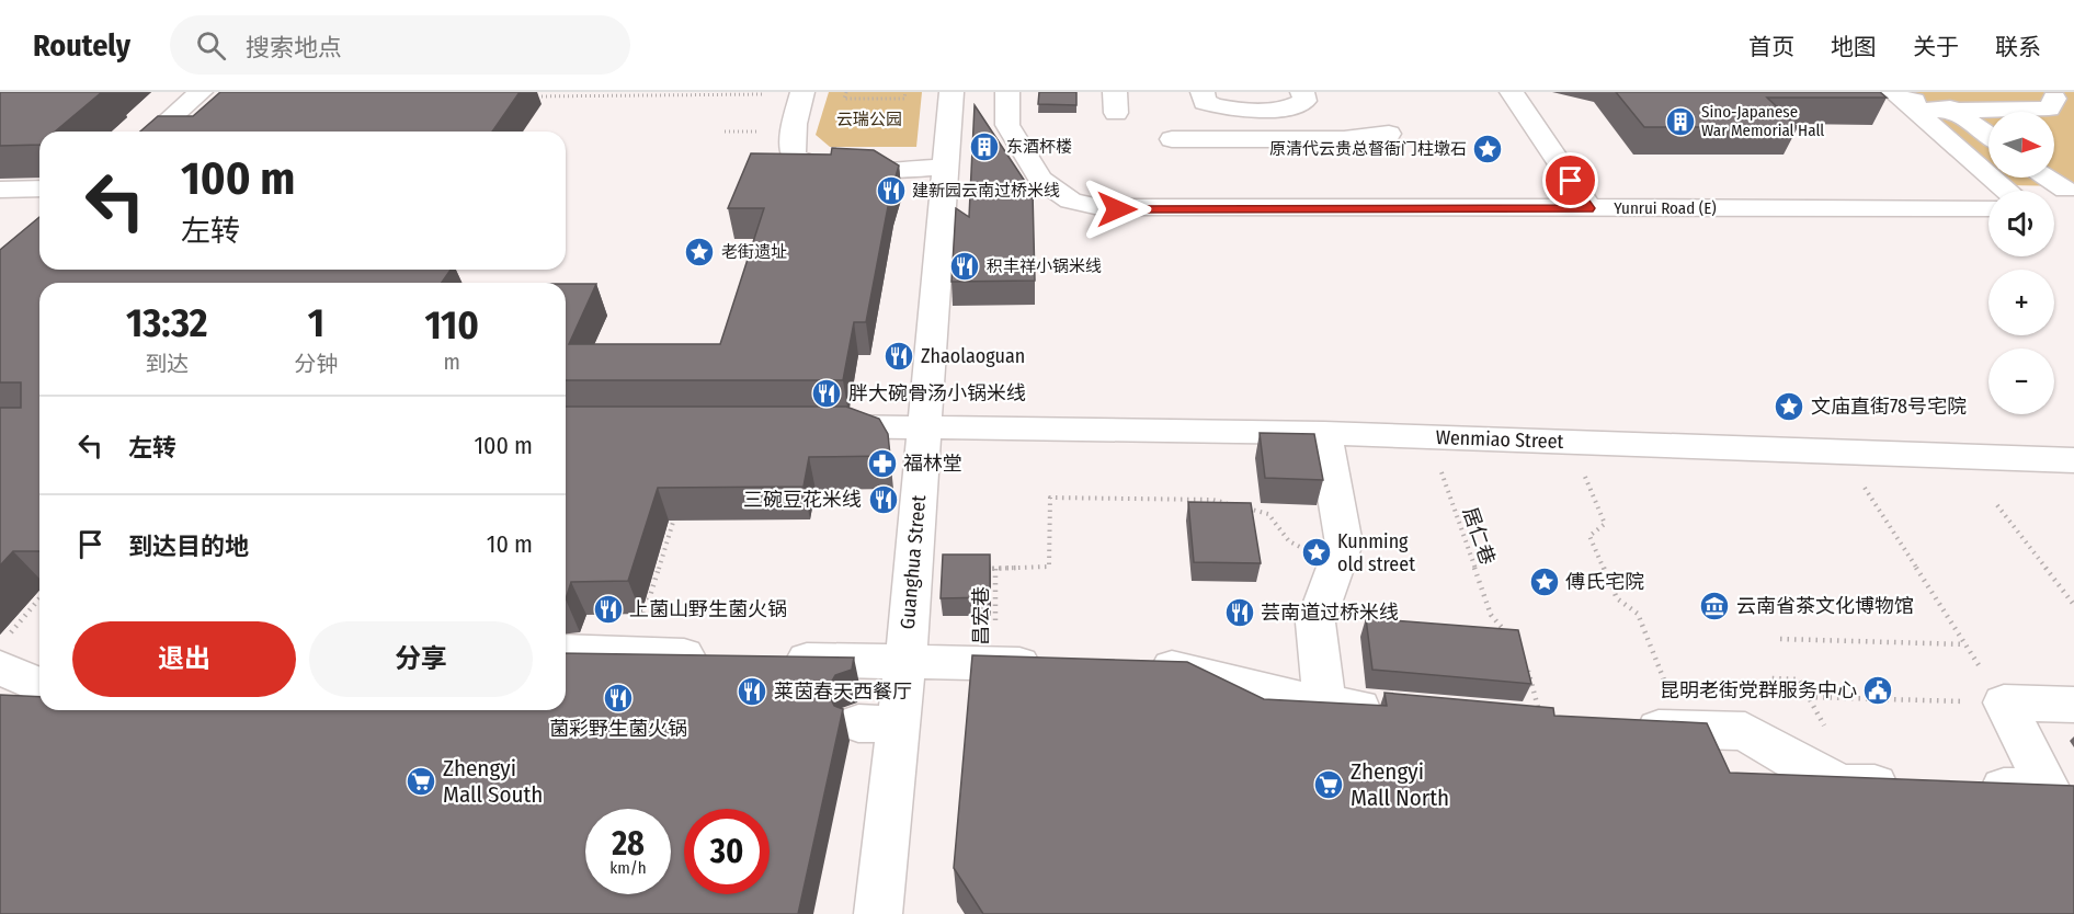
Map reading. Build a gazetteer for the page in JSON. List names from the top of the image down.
{
  "streets": {
    "street": ["Yunrui Road (E)", "Wenmiao Street", "Guanghua Street"],
    "path": ["居仁巷", "昌宏巷"]
  },
  "crossings": [
    ["Wenmiao Street", "居仁巷"],
    ["Wenmiao Street", "Guanghua Street"]
  ],
  "parks": ["云瑞公园"],
  "places": {
    "building": ["Sino-Japanese War Memorial Hall", "东酒杯楼"],
    "place": [
      "原清代云贵总督衙门柱墩石",
      "老街遗址",
      "文庙直街78号宅院",
      "Kunming old street",
      "傅氏宅院"
    ],
    "restaurant": [
      "建新园云南过桥米线",
      "积丰祥小锅米线",
      "Zhaolaoguan",
      "胖大碗骨汤小锅米线",
      "三碗豆花米线",
      "上菌山野生菌火锅",
      "芸南道过桥米线",
      "莱茵春天西餐厅",
      "菌彩野生菌火锅"
    ],
    "pharmacy": ["福林堂"],
    "museum": ["云南省茶文化博物馆"],
    "public building": ["昆明老街党群服务中心"],
    "supermarket": ["Zhengyi Mall South", "Zhengyi Mall North"]
  },
  "north": "right",
  "page": {
    "header": "Routely",
    "search": "搜索地点",
    "nav": [
      "首页",
      "地图",
      "关于",
      "联系"
    ],
    "map_buttons": ["+", "−"],
    "turn": ["100 m", "左转"],
    "eta": [
      "13:32",
      "到达",
      "1",
      "分钟",
      "110",
      "m"
    ],
    "list": [
      {
        "name": "左转",
        "value": "100 m"
      },
      {
        "name": "到达目的地",
        "value": "10 m"
      }
    ],
    "buttons": ["退出", "分享"],
    "speed": "28 km/h",
    "limit": "30"
  }
}
